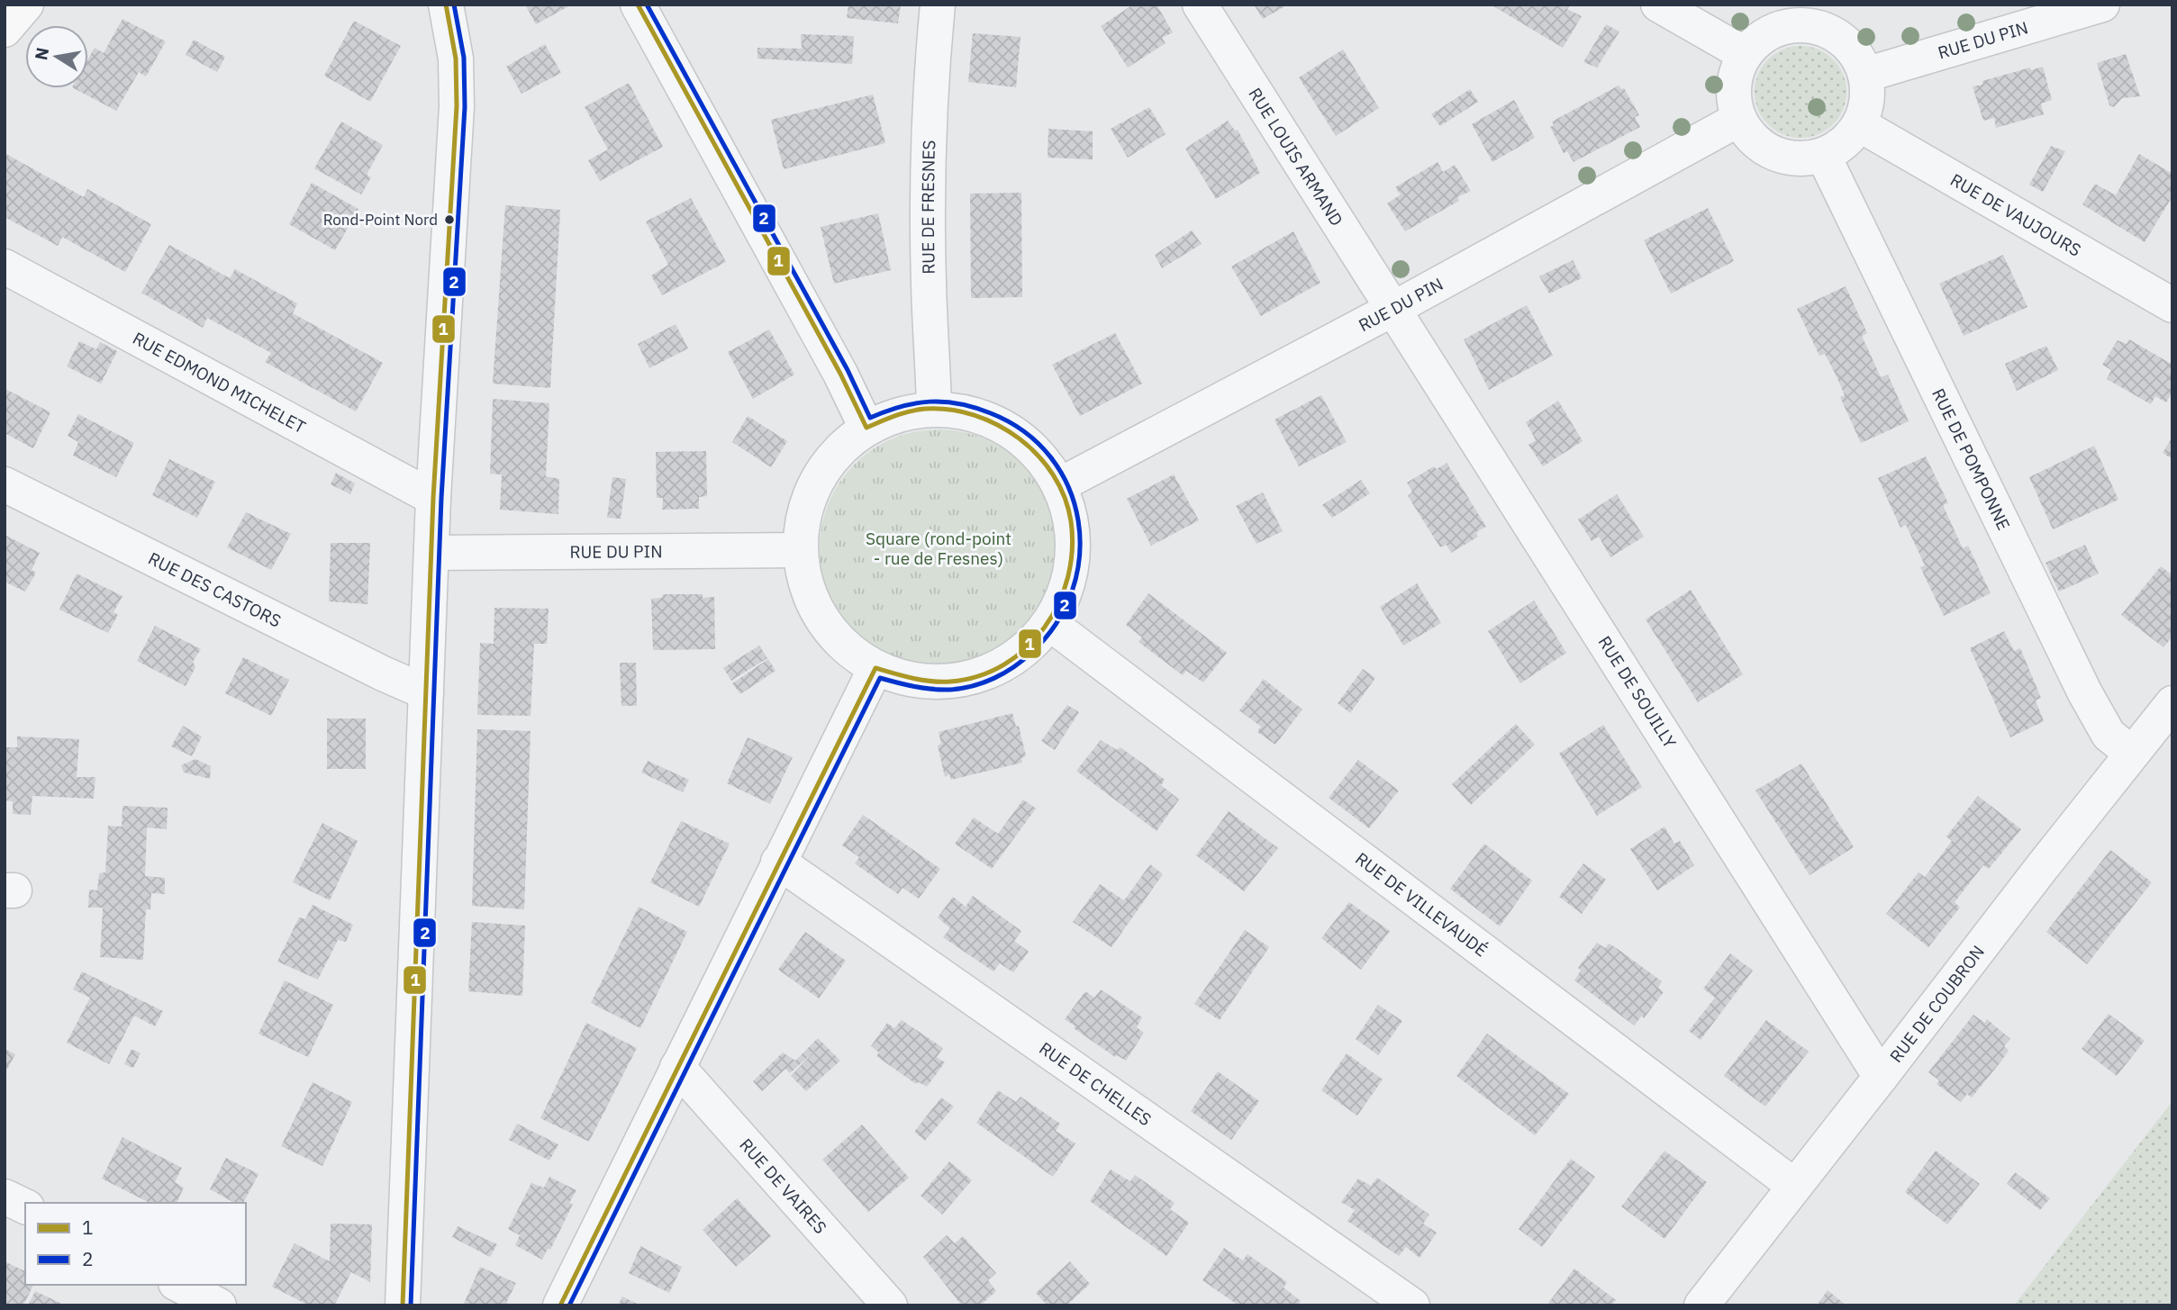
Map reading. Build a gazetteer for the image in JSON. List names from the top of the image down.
{
  "streets": {
    "street": [
      "RUE DU PIN",
      "RUE LOUIS ARMAND",
      "RUE DE FRESNES",
      "RUE DE VAUJOURS",
      "RUE EDMOND MICHELET",
      "RUE DE POMPONNE",
      "RUE DES CASTORS",
      "RUE DE SOUILLY",
      "RUE DE VILLEVAUDÉ",
      "RUE DE COUBRON",
      "RUE DE CHELLES",
      "RUE DE VAIRES"
    ]
  },
  "crossings": [
    ["RUE DU PIN", "RUE LOUIS ARMAND"],
    ["RUE DU PIN", "RUE DE VAUJOURS"],
    ["RUE DU PIN", "RUE DE POMPONNE"],
    ["RUE DU PIN", "RUE DE SOUILLY"],
    ["RUE LOUIS ARMAND", "RUE DE SOUILLY"],
    ["RUE DE VAUJOURS", "RUE DE POMPONNE"],
    ["RUE DE POMPONNE", "RUE DE COUBRON"],
    ["RUE DE SOUILLY", "RUE DE COUBRON"],
    ["RUE DE VILLEVAUDÉ", "RUE DE COUBRON"]
  ],
  "parks": ["Square (rond-point - rue de Fresnes)"],
  "places": ["Rond-Point Nord"],
  "lines": ["transit line 1", "transit line 2"],
  "legend": ["1", "2"],
  "north": "left"
}
